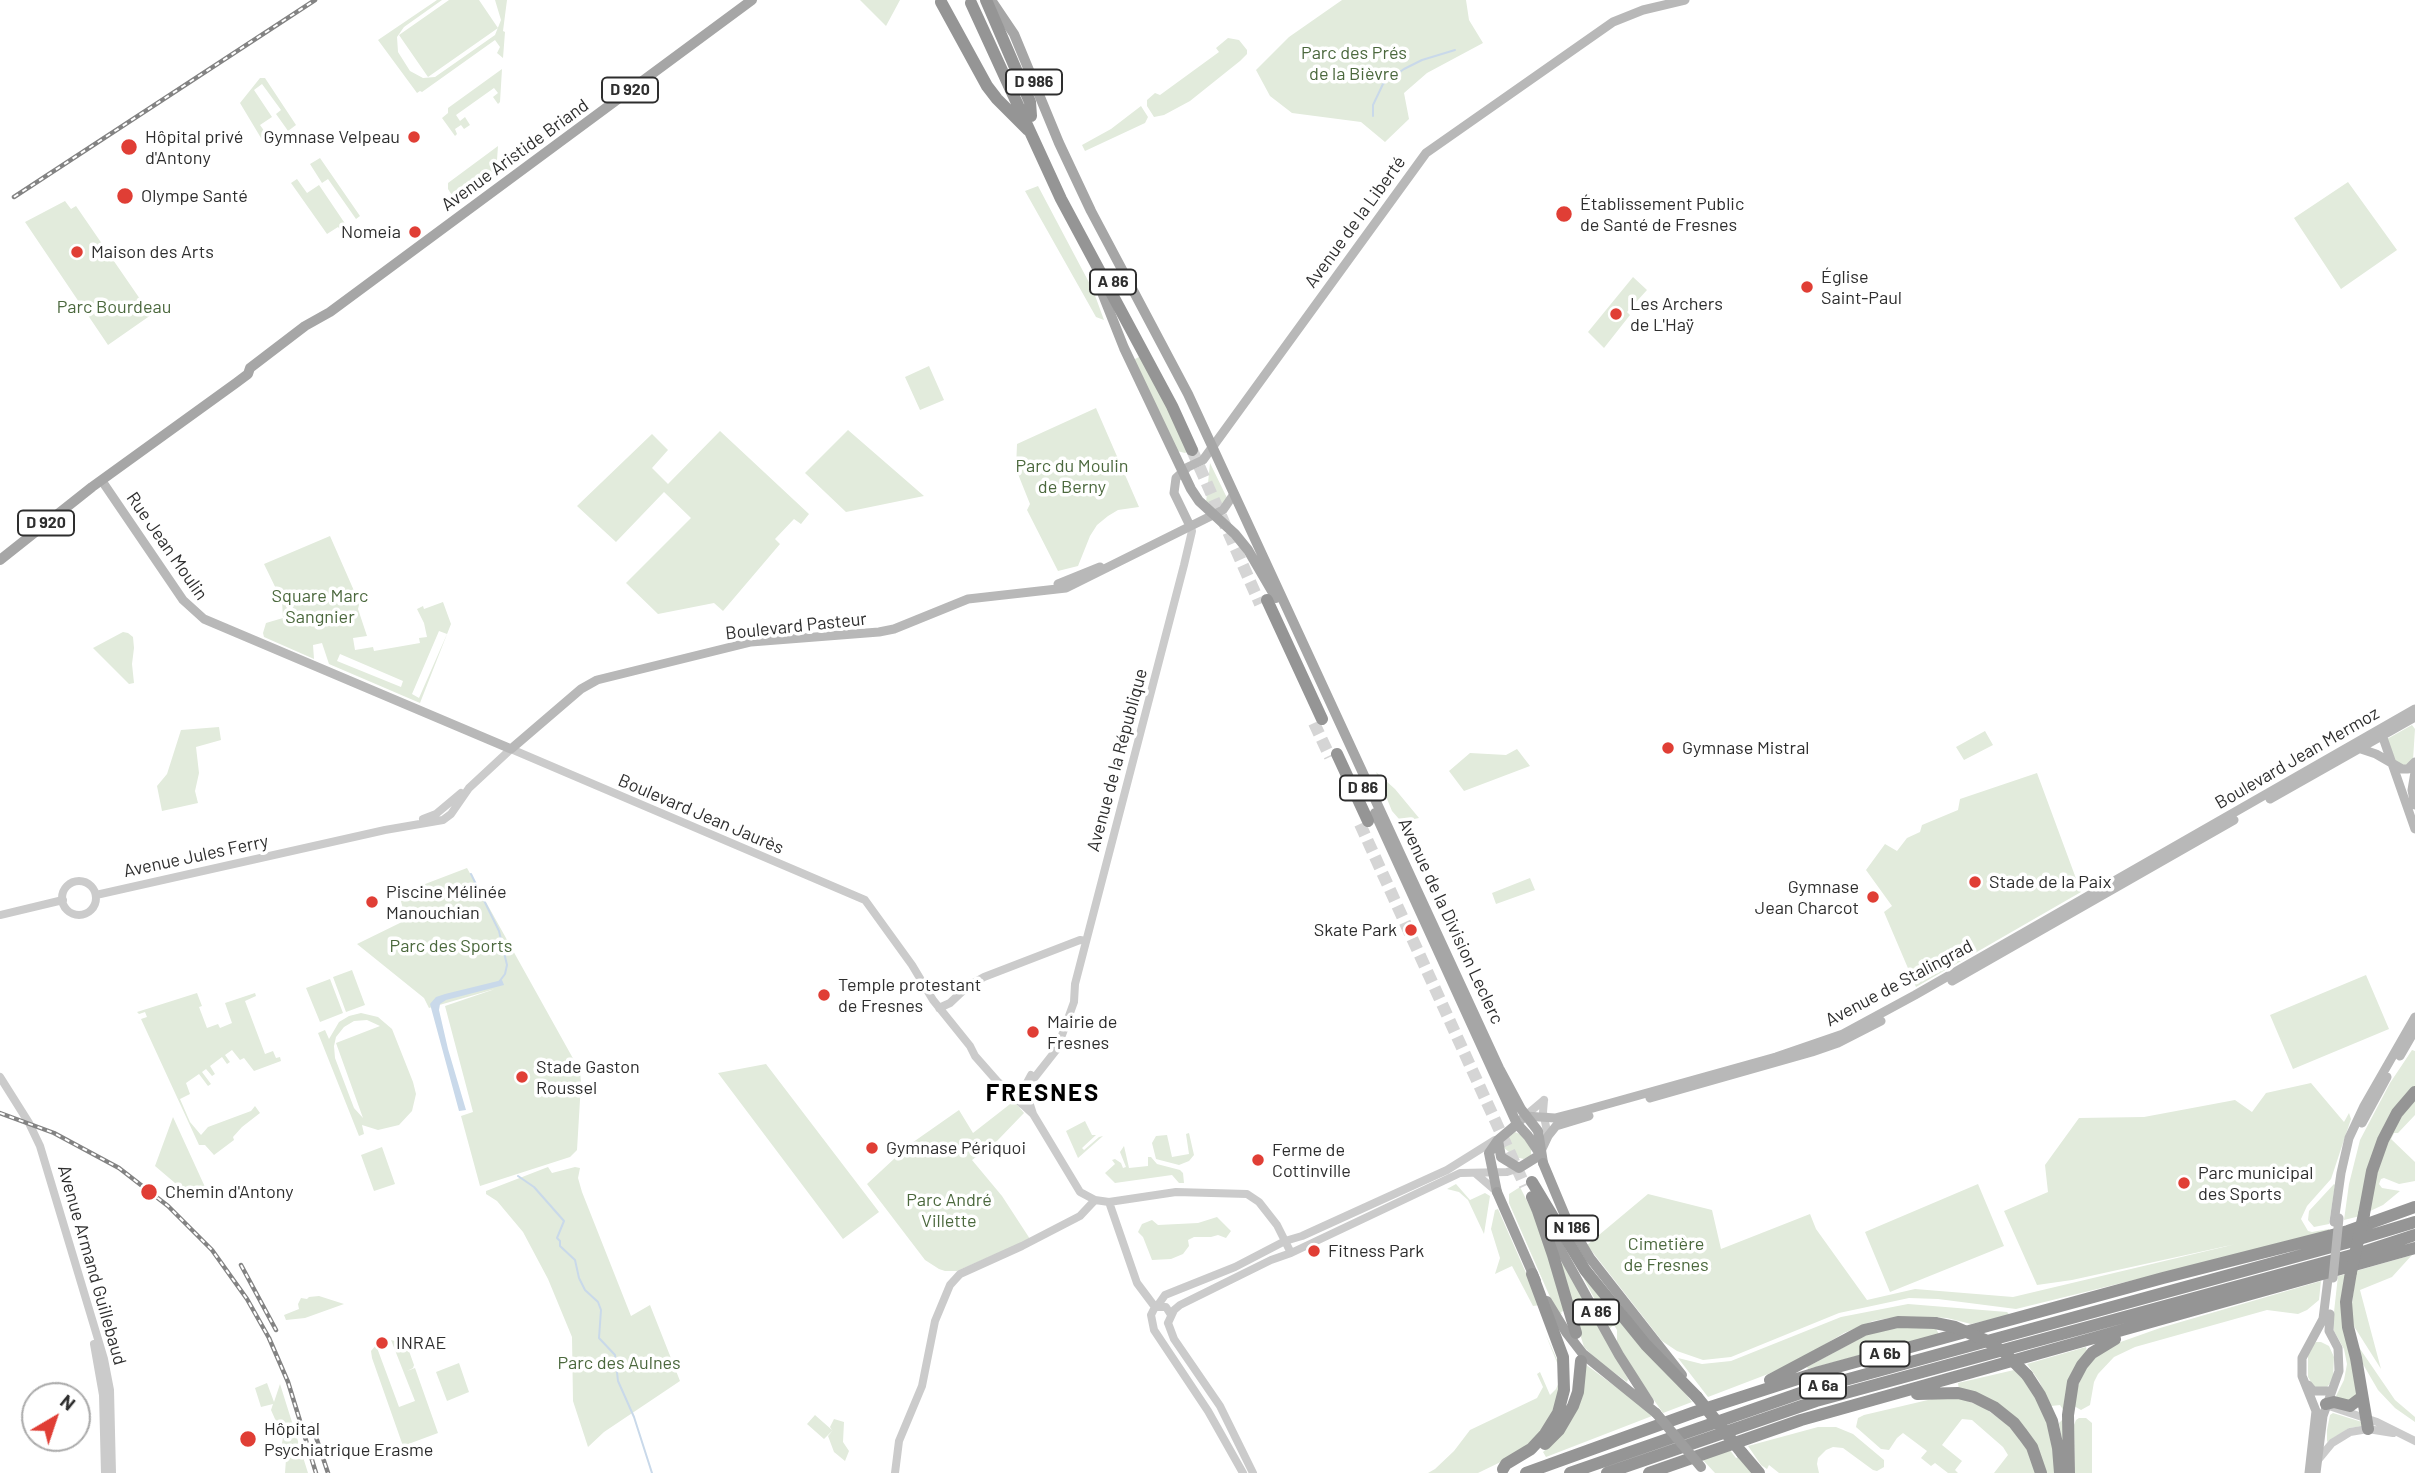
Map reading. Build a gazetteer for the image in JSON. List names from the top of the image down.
{
  "streets": {
    "highway": [
      "D 986",
      "A 86",
      "Avenue de la Division Leclerc",
      "N 186",
      "A 6b",
      "A 6a"
    ],
    "main road": [
      "D 920",
      "Avenue Aristide Briand",
      "Avenue de la Liberté",
      "Rue Jean Moulin",
      "Boulevard Pasteur",
      "Boulevard Jean Mermoz",
      "D 86",
      "Boulevard Jean Jaurès",
      "Avenue de Stalingrad"
    ],
    "street": ["Avenue de la République", "Avenue Jules Ferry", "Avenue Armand Guillebaud"]
  },
  "crossings": [
    ["D 986", "A 86"],
    ["D 986", "D 86"],
    ["D 920", "Avenue Aristide Briand"],
    ["D 920", "Rue Jean Moulin"],
    ["Avenue Aristide Briand", "Rue Jean Moulin"],
    ["Avenue de la Liberté", "A 86"],
    ["Avenue de la Liberté", "D 86"],
    ["Avenue de la Liberté", "Avenue de la Division Leclerc"],
    ["A 86", "D 86"],
    ["A 86", "Avenue de la Division Leclerc"],
    ["Rue Jean Moulin", "Boulevard Jean Jaurès"],
    ["Boulevard Pasteur", "Avenue de la République"],
    ["Boulevard Pasteur", "Boulevard Jean Jaurès"],
    ["Boulevard Pasteur", "Avenue Jules Ferry"],
    ["Boulevard Pasteur", "Avenue de la Division Leclerc"],
    ["Boulevard Jean Mermoz", "Avenue de Stalingrad"],
    ["Avenue de la République", "Boulevard Jean Jaurès"],
    ["D 86", "Avenue de la Division Leclerc"],
    ["Boulevard Jean Jaurès", "Avenue Jules Ferry"],
    ["Avenue de la Division Leclerc", "Avenue de Stalingrad"]
  ],
  "districts": ["FRESNES"],
  "parks": [
    "Parc des Prés de la Bièvre",
    "Parc Bourdeau",
    "Parc du Moulin de Berny",
    "Square Marc Sangnier",
    "Parc des Sports",
    "Parc André Villette",
    "Cimetière de Fresnes",
    "Parc des Aulnes"
  ],
  "places": [
    "Gymnase Velpeau",
    "Hôpital privé d'Antony",
    "Olympe Santé",
    "Établissement Public de Santé de Fresnes",
    "Nomeia",
    "Maison des Arts",
    "Église Saint-Paul",
    "Les Archers de L'Haÿ",
    "Gymnase Mistral",
    "Stade de la Paix",
    "Gymnase Jean Charcot",
    "Piscine Mélinée Manouchian",
    "Skate Park",
    "Temple protestant de Fresnes",
    "Mairie de Fresnes",
    "Stade Gaston Roussel",
    "Gymnase Périquoi",
    "Ferme de Cottinville",
    "Parc municipal des Sports",
    "Chemin d'Antony",
    "Fitness Park",
    "INRAE",
    "Hôpital Psychiatrique Erasme"
  ],
  "north": "top right"
}
